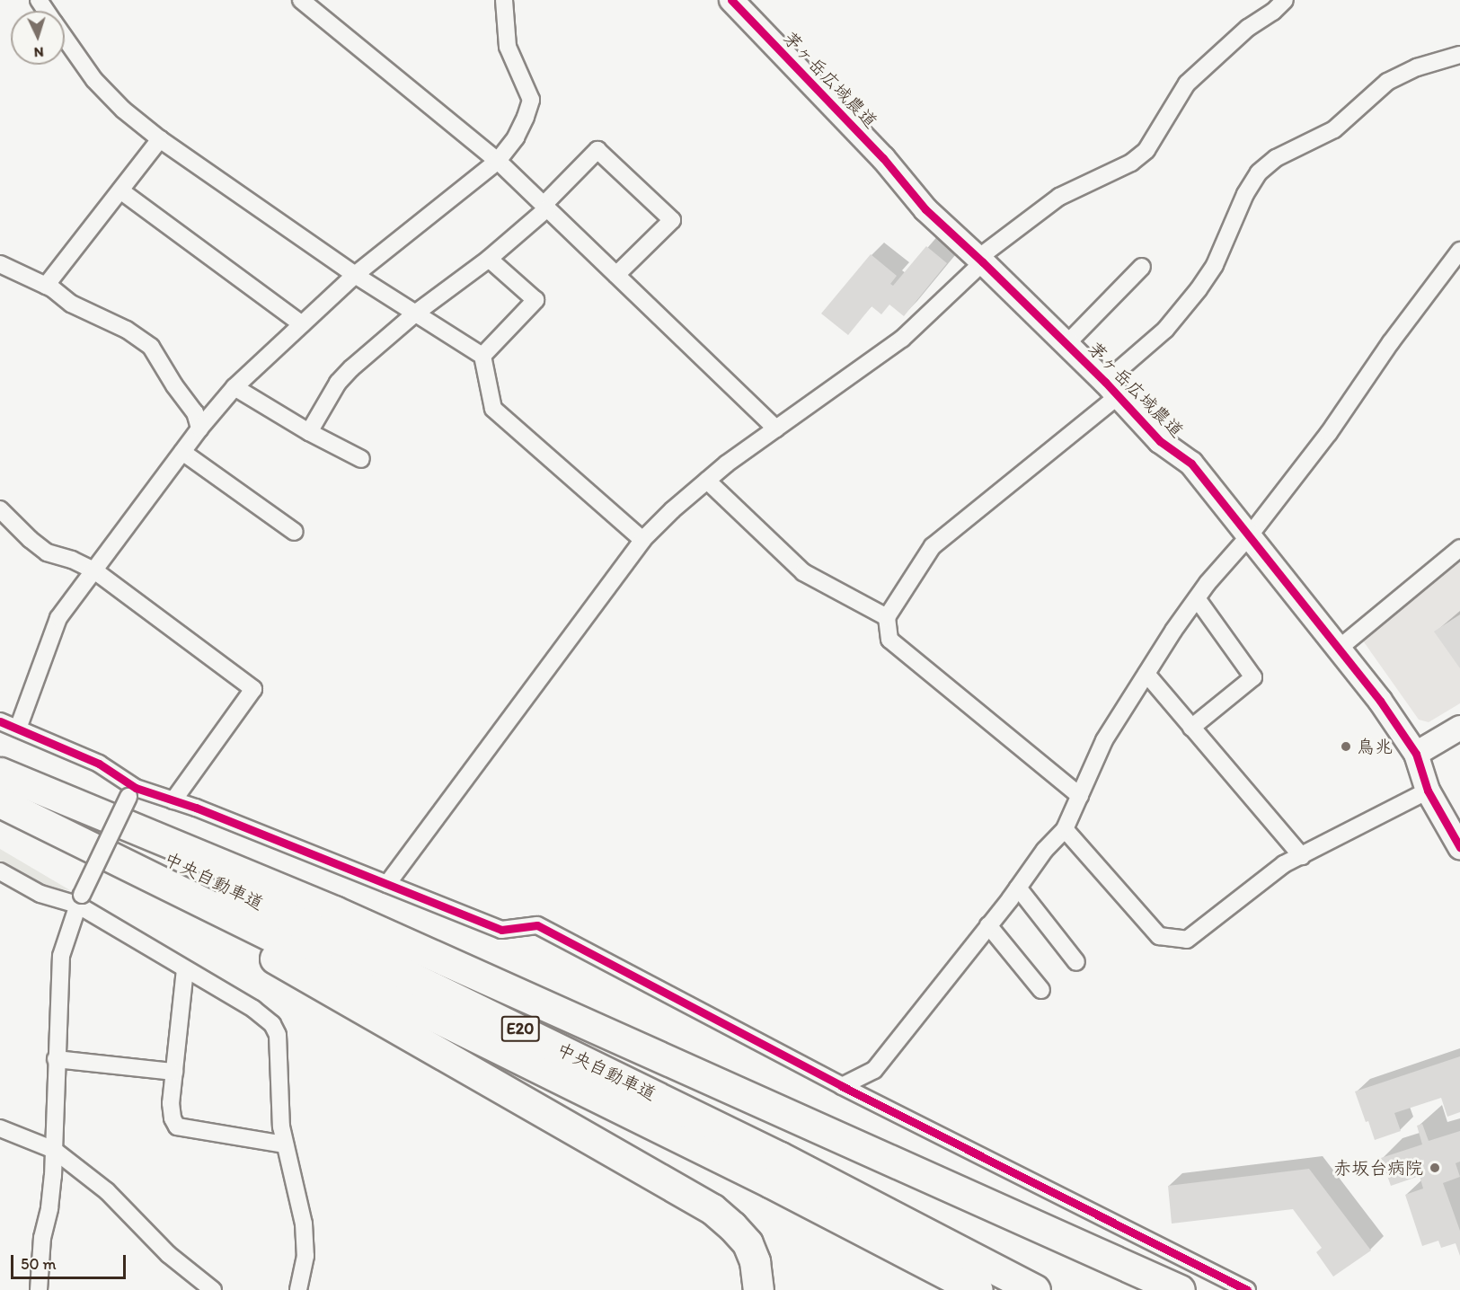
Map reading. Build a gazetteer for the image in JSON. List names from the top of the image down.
{
  "streets": {
    "highway": ["中央自動車道", "E20"],
    "street": ["茅ヶ岳広域農道"]
  },
  "places": ["鳥兆", "赤坂台病院"],
  "scale_bar": "50 m",
  "north": "bottom"
}
